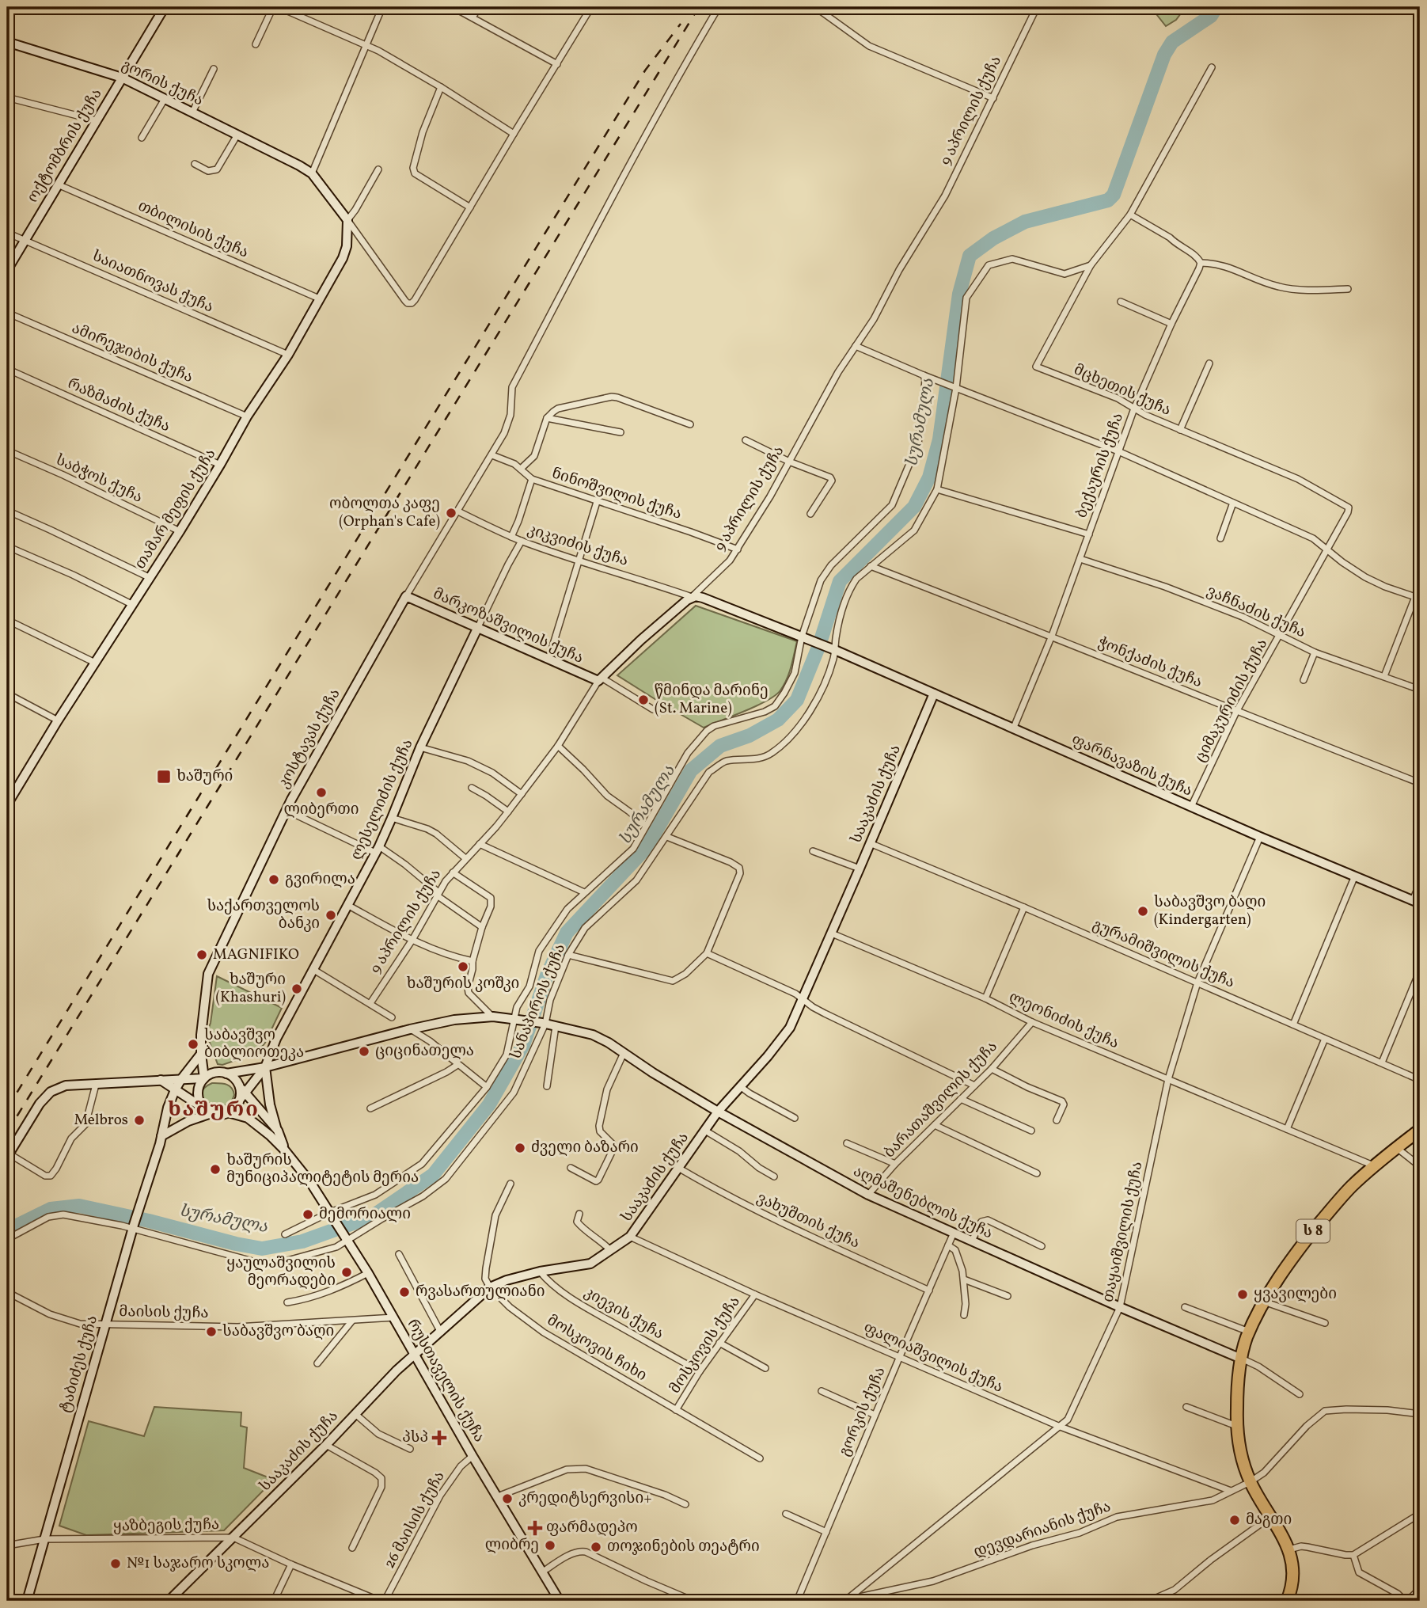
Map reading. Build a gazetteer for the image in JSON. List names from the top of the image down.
{
  "streets": {
    "highway": ["ს 8"],
    "street": [
      "გორის ქუჩა",
      "9 აპრილის ქუჩა",
      "ოქტომბრის ქუჩა",
      "თბილისის ქუჩა",
      "საიათნოვას ქუჩა",
      "ამირეჯიბის ქუჩა",
      "მცხეთის ქუჩა",
      "რაზმაძის ქუჩა",
      "ბექაურის ქუჩა",
      "საბჭოს ქუჩა",
      "ნინოშვილის ქუჩა",
      "თამარ მეფის ქუჩა",
      "კიკვიძის ქუჩა",
      "ვაჩნაძის ქუჩა",
      "მარკოზაშვილის ქუჩა",
      "ჭონქაძის ქუჩა",
      "ციმაკურიძის ქუჩა",
      "კოსტავას ქუჩა",
      "ფარნავაზის ქუჩა",
      "სააკაძის ქუჩა",
      "ლესელიძის ქუჩა",
      "გურამიშვილის ქუჩა",
      "სანაპიროს ქუჩა",
      "ლეონიძის ქუჩა",
      "ბარათაშვილის ქუჩა",
      "აღმაშენებლის ქუჩა",
      "ვახუშთის ქუჩა",
      "თაყაიშვილის ქუჩა",
      "მაისის ქუჩა",
      "კიევის ქუჩა",
      "მოსკოვის ქუჩა",
      "მოსკოვის ჩიხი",
      "ფალიაშვილის ქუჩა",
      "ტაბიძეს ქუჩა",
      "რუსთაველის ქუჩა",
      "გორკის ქუჩა",
      "26 მაისის ქუჩა",
      "ყაზბეგის ქუჩა",
      "დევდარიანის ქუჩა"
    ]
  },
  "crossings": [
    ["გორის ქუჩა", "ოქტომბრის ქუჩა"],
    ["9 აპრილის ქუჩა", "ნინოშვილის ქუჩა"],
    ["9 აპრილის ქუჩა", "კიკვიძის ქუჩა"],
    ["9 აპრილის ქუჩა", "მარკოზაშვილის ქუჩა"],
    ["ოქტომბრის ქუჩა", "თბილისის ქუჩა"],
    ["ოქტომბრის ქუჩა", "საიათნოვას ქუჩა"],
    ["თბილისის ქუჩა", "თამარ მეფის ქუჩა"],
    ["საიათნოვას ქუჩა", "თამარ მეფის ქუჩა"],
    ["ამირეჯიბის ქუჩა", "თამარ მეფის ქუჩა"],
    ["მცხეთის ქუჩა", "ბექაურის ქუჩა"],
    ["მცხეთის ქუჩა", "ციმაკურიძის ქუჩა"],
    ["მცხეთის ქუჩა", "სანაპიროს ქუჩა"],
    ["რაზმაძის ქუჩა", "თამარ მეფის ქუჩა"],
    ["ბექაურის ქუჩა", "ვაჩნაძის ქუჩა"],
    ["ბექაურის ქუჩა", "ჭონქაძის ქუჩა"],
    ["ბექაურის ქუჩა", "ფარნავაზის ქუჩა"],
    ["საბჭოს ქუჩა", "თამარ მეფის ქუჩა"],
    ["ნინოშვილის ქუჩა", "კოსტავას ქუჩა"],
    ["კიკვიძის ქუჩა", "კოსტავას ქუჩა"],
    ["კიკვიძის ქუჩა", "ლესელიძის ქუჩა"],
    ["ვაჩნაძის ქუჩა", "ციმაკურიძის ქუჩა"],
    ["მარკოზაშვილის ქუჩა", "კოსტავას ქუჩა"],
    ["მარკოზაშვილის ქუჩა", "ლესელიძის ქუჩა"],
    ["ჭონქაძის ქუჩა", "ციმაკურიძის ქუჩა"],
    ["ჭონქაძის ქუჩა", "სანაპიროს ქუჩა"],
    ["ციმაკურიძის ქუჩა", "ფარნავაზის ქუჩა"],
    ["კოსტავას ქუჩა", "რუსთაველის ქუჩა"],
    ["ფარნავაზის ქუჩა", "სააკაძის ქუჩა"],
    ["ფარნავაზის ქუჩა", "სანაპიროს ქუჩა"],
    ["ფარნავაზის ქუჩა", "თაყაიშვილის ქუჩა"],
    ["სააკაძის ქუჩა", "გურამიშვილის ქუჩა"],
    ["სააკაძის ქუჩა", "ლეონიძის ქუჩა"],
    ["სააკაძის ქუჩა", "აღმაშენებლის ქუჩა"],
    ["სააკაძის ქუჩა", "ვახუშთის ქუჩა"],
    ["სააკაძის ქუჩა", "კიევის ქუჩა"],
    ["სააკაძის ქუჩა", "მოსკოვის ჩიხი"],
    ["სააკაძის ქუჩა", "ფალიაშვილის ქუჩა"],
    ["სააკაძის ქუჩა", "რუსთაველის ქუჩა"],
    ["სააკაძის ქუჩა", "ყაზბეგის ქუჩა"],
    ["გურამიშვილის ქუჩა", "თაყაიშვილის ქუჩა"],
    ["სანაპიროს ქუჩა", "აღმაშენებლის ქუჩა"],
    ["სანაპიროს ქუჩა", "ტაბიძეს ქუჩა"],
    ["სანაპიროს ქუჩა", "რუსთაველის ქუჩა"],
    ["ლეონიძის ქუჩა", "ბარათაშვილის ქუჩა"],
    ["ლეონიძის ქუჩა", "ს 8"],
    ["ლეონიძის ქუჩა", "თაყაიშვილის ქუჩა"],
    ["ბარათაშვილის ქუჩა", "აღმაშენებლის ქუჩა"],
    ["აღმაშენებლის ქუჩა", "ს 8"],
    ["აღმაშენებლის ქუჩა", "თაყაიშვილის ქუჩა"],
    ["აღმაშენებლის ქუჩა", "გორკის ქუჩა"],
    ["ვახუშთის ქუჩა", "გორკის ქუჩა"],
    ["ს 8", "დევდარიანის ქუჩა"],
    ["თაყაიშვილის ქუჩა", "ფალიაშვილის ქუჩა"],
    ["თაყაიშვილის ქუჩა", "დევდარიანის ქუჩა"],
    ["მაისის ქუჩა", "ტაბიძეს ქუჩა"],
    ["მაისის ქუჩა", "რუსთაველის ქუჩა"],
    ["კიევის ქუჩა", "მოსკოვის ქუჩა"],
    ["მოსკოვის ქუჩა", "მოსკოვის ჩიხი"],
    ["მოსკოვის ქუჩა", "ფალიაშვილის ქუჩა"],
    ["ფალიაშვილის ქუჩა", "გორკის ქუჩა"],
    ["ფალიაშვილის ქუჩა", "დევდარიანის ქუჩა"],
    ["ტაბიძეს ქუჩა", "ყაზბეგის ქუჩა"],
    ["რუსთაველის ქუჩა", "26 მაისის ქუჩა"]
  ],
  "districts": ["ხაშური"],
  "water": ["სურამულა"],
  "places": {
    "other": [
      "ობოლთა კაფე (Orphan's Cafe)",
      "წმინდა მარინე (St. Marine)",
      "ლიბერთი",
      "გვირილა",
      "საბავშვო ბაღი (Kindergarten)",
      "საქართველოს ბანკი",
      "MAGNIFIKO",
      "ხაშურის კოშკი",
      "ხაშური (Khashuri)",
      "საბავშვო ბიბლიოთეკა",
      "ციცინათელა",
      "Melbros",
      "ძველი ბაზარი",
      "ხაშურის მუნიციპალიტეტის მერია",
      "მემორიალი",
      "ყაულაშვილის მეორადები",
      "რვასართულიანი",
      "ყვავილები",
      "საბავშვო ბაღი",
      "კრედიტსერვისი+",
      "მაგთი",
      "ლიბრე",
      "თოჯინების თეატრი",
      "№1 საჯარო სკოლა"
    ],
    "transit": ["ხაშური"],
    "health": ["პსპ", "ფარმადეპო"]
  }
}
